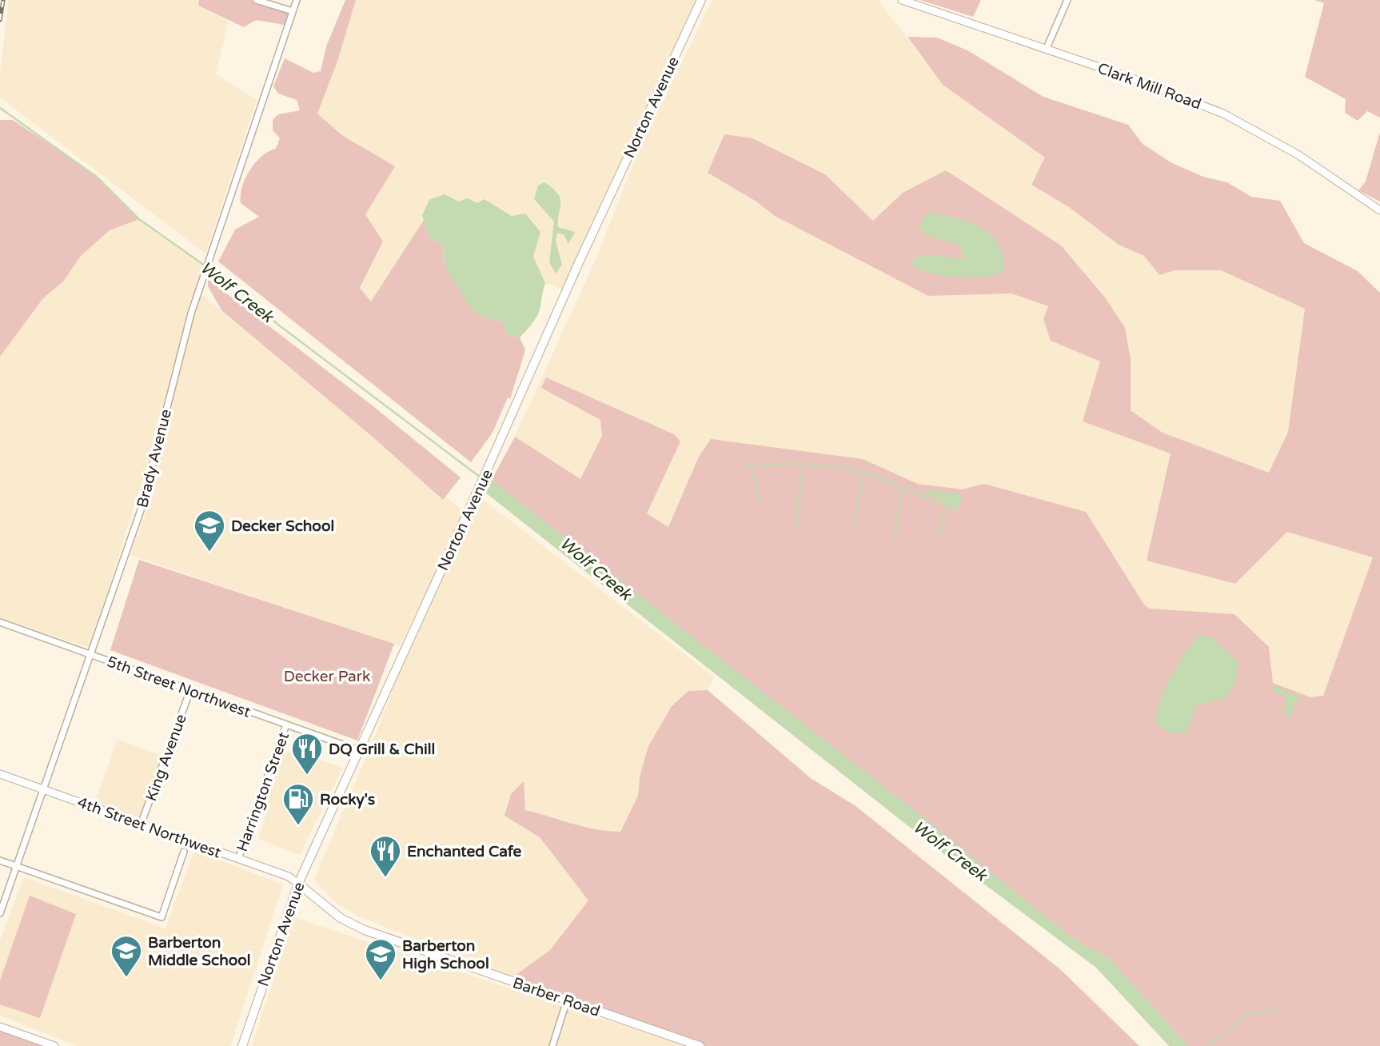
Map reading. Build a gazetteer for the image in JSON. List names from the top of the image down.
{
  "streets": {
    "main road": ["Norton Avenue", "Barber Road"],
    "street": [
      "Clark Mill Road",
      "Brady Avenue",
      "5th Street Northwest",
      "King Avenue",
      "Harrington Street",
      "4th Street Northwest"
    ]
  },
  "crossings": [
    ["Norton Avenue", "5th Street Northwest"],
    ["Norton Avenue", "4th Street Northwest"],
    ["Norton Avenue", "Barber Road"],
    ["Brady Avenue", "5th Street Northwest"],
    ["Brady Avenue", "4th Street Northwest"],
    ["5th Street Northwest", "King Avenue"],
    ["5th Street Northwest", "Harrington Street"],
    ["King Avenue", "4th Street Northwest"],
    ["Harrington Street", "4th Street Northwest"],
    ["4th Street Northwest", "Barber Road"]
  ],
  "water": ["Wolf Creek"],
  "parks": ["Decker Park"],
  "places": {
    "school or university": ["Decker School", "Barberton Middle School", "Barberton High School"],
    "restaurant": ["DQ Grill & Chill", "Enchanted Cafe"],
    "fuel station": ["Rocky's"]
  }
}
